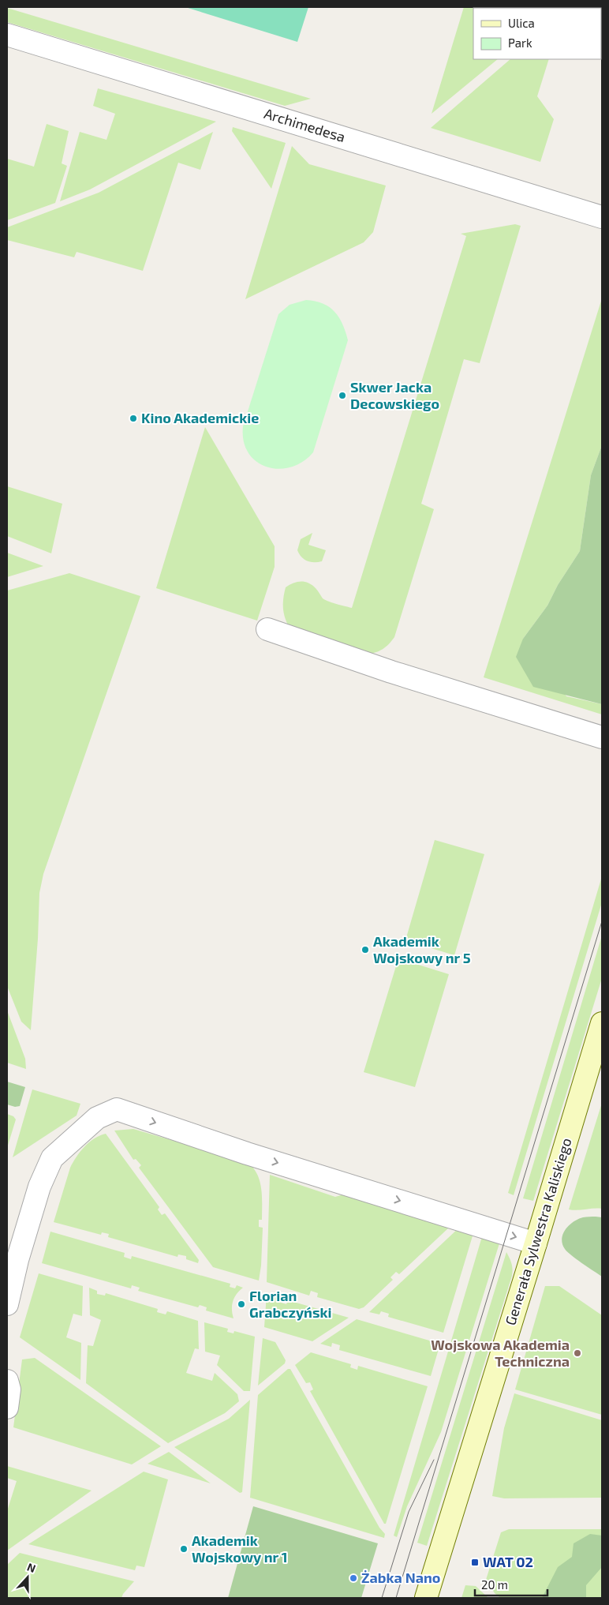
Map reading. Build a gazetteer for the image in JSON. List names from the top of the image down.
{
  "streets": {
    "street": ["Archimedesa", "Generała Sylwestra Kaliskiego"]
  },
  "places": {
    "other": [
      "Skwer Jacka Decowskiego",
      "Kino Akademickie",
      "Akademik Wojskowy nr 5",
      "Florian Grabczyński",
      "Wojskowa Akademia Techniczna",
      "Akademik Wojskowy nr 1",
      "Żabka Nano"
    ],
    "transit": ["WAT 02"]
  },
  "legend": ["Ulica", "Park"],
  "scale_bar": "20 m",
  "north": "top"
}
